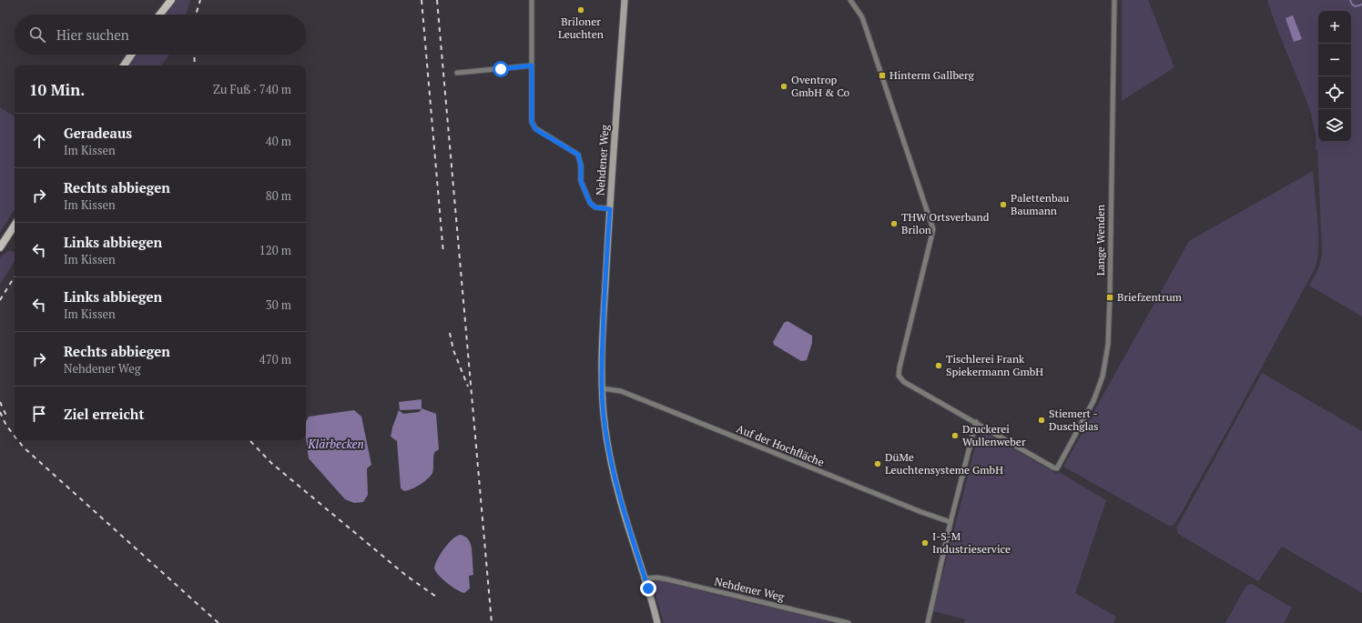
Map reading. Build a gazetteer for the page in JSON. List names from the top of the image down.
{
  "streets": {
    "street": ["Nehdener Weg", "Lange Wenden", "Auf der Hochfläche"]
  },
  "crossings": [
    ["Nehdener Weg", "Auf der Hochfläche"]
  ],
  "water": ["Klärbecken"],
  "places": {
    "other": [
      "Briloner Leuchten",
      "Oventrop GmbH & Co",
      "Palettenbau Baumann",
      "THW Ortsverband Brilon",
      "Tischlerei Frank Spiekermann GmbH",
      "Stiemert - Duschglas",
      "Druckerei Wullenweber",
      "DüMe Leuchtensysteme GmbH",
      "I-S-M Industrieservice"
    ],
    "transit": ["Hinterm Gallberg", "Briefzentrum"]
  },
  "page": {
    "map_buttons": ["+", "−"],
    "search": "Hier suchen",
    "heading": ["10 Min.", "Zu Fuß · 740 m"],
    "list": [
      ["Geradeaus", "Im Kissen", "40 m"],
      ["Rechts abbiegen", "Im Kissen", "80 m"],
      ["Links abbiegen", "Im Kissen", "120 m"],
      ["Links abbiegen", "Im Kissen", "30 m"],
      ["Rechts abbiegen", "Nehdener Weg", "470 m"],
      "Ziel erreicht"
    ]
  }
}
